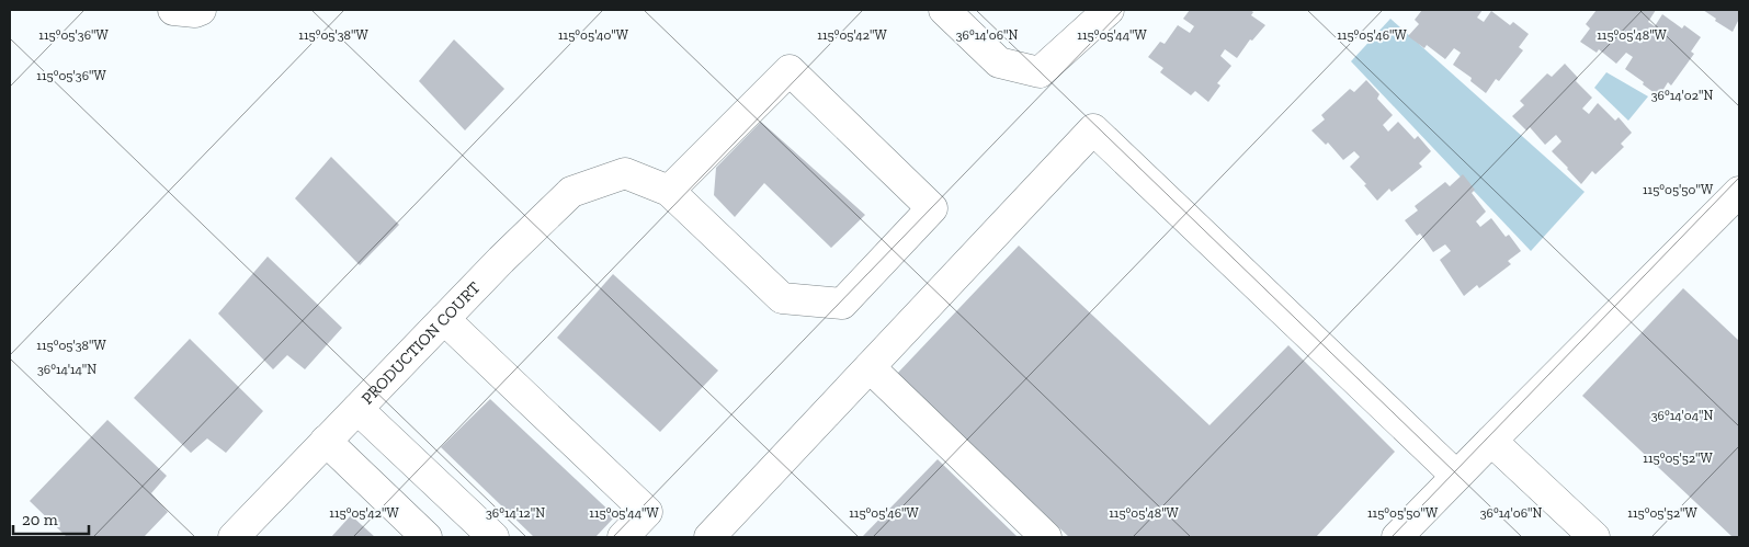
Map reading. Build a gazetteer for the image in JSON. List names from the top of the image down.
{
  "streets": {
    "street": ["PRODUCTION COURT"]
  },
  "scale_bar": "20 m",
  "coordinates": [
    "36°14'06\"N",
    "115°05'40\"W",
    "115°05'42\"W",
    "115°05'44\"W",
    "115°05'46\"W",
    "115°05'48\"W",
    "115°05'36\"W",
    "115°05'38\"W",
    "36°14'02\"N",
    "115°05'50\"W",
    "36°14'14\"N",
    "36°14'04\"N",
    "115°05'52\"W",
    "36°14'12\"N"
  ]
}
